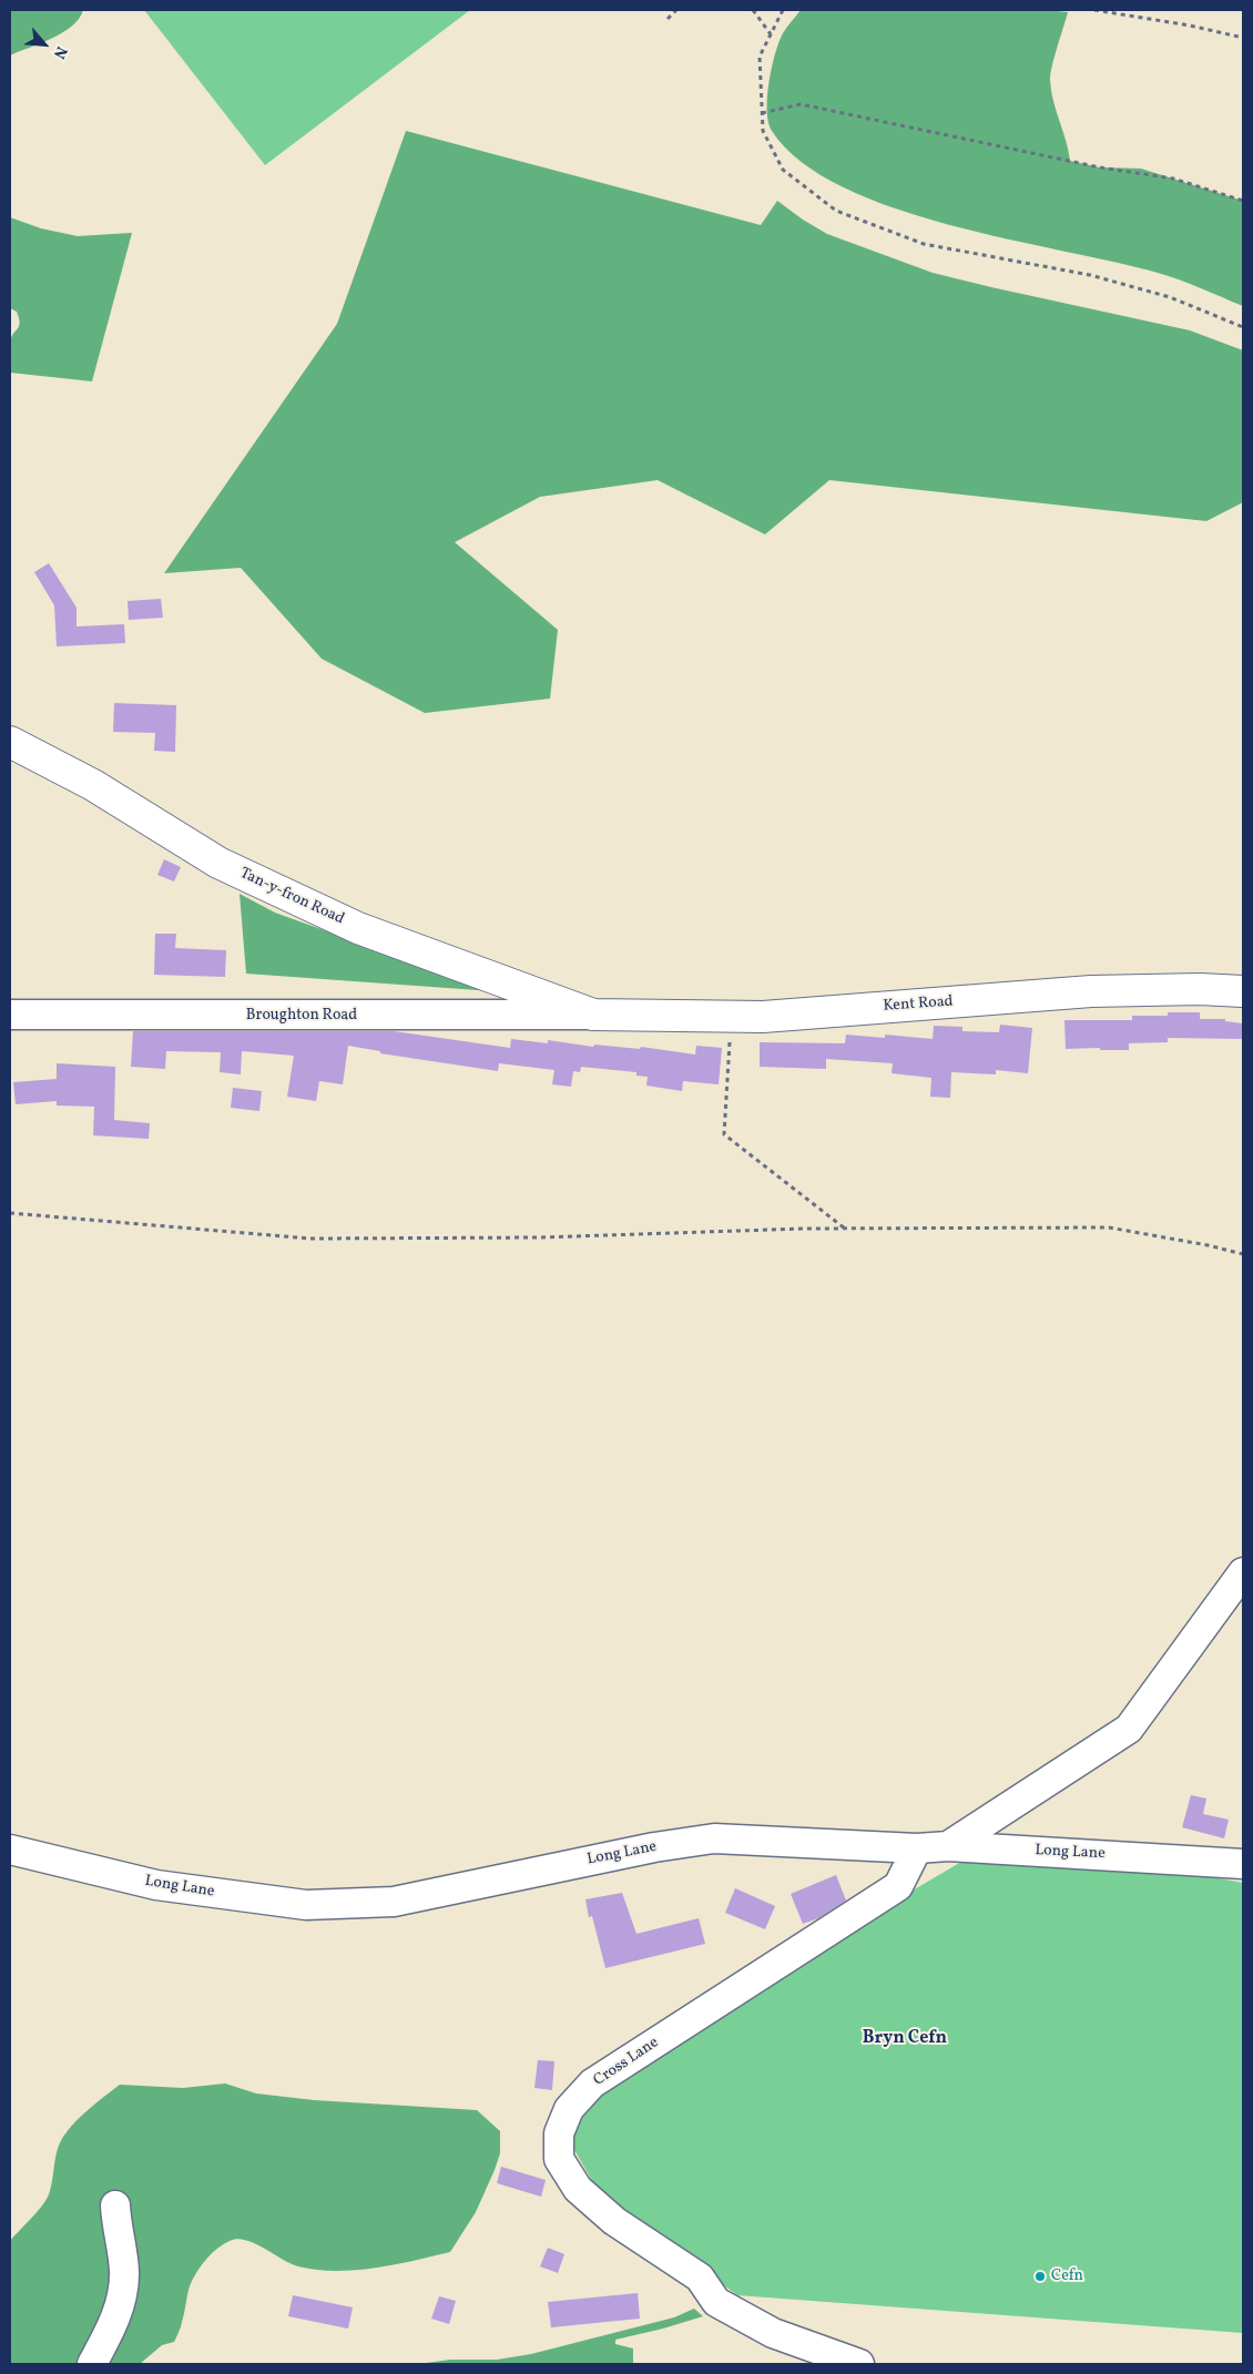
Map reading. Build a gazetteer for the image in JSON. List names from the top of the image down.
{
  "streets": {
    "main road": ["Tan-y-fron Road", "Kent Road"],
    "street": ["Broughton Road", "Long Lane", "Cross Lane"]
  },
  "crossings": [
    ["Tan-y-fron Road", "Kent Road"],
    ["Tan-y-fron Road", "Broughton Road"],
    ["Kent Road", "Broughton Road"],
    ["Long Lane", "Cross Lane"]
  ],
  "districts": ["Bryn Cefn"],
  "places": ["Cefn"],
  "north": "bottom right"
}
